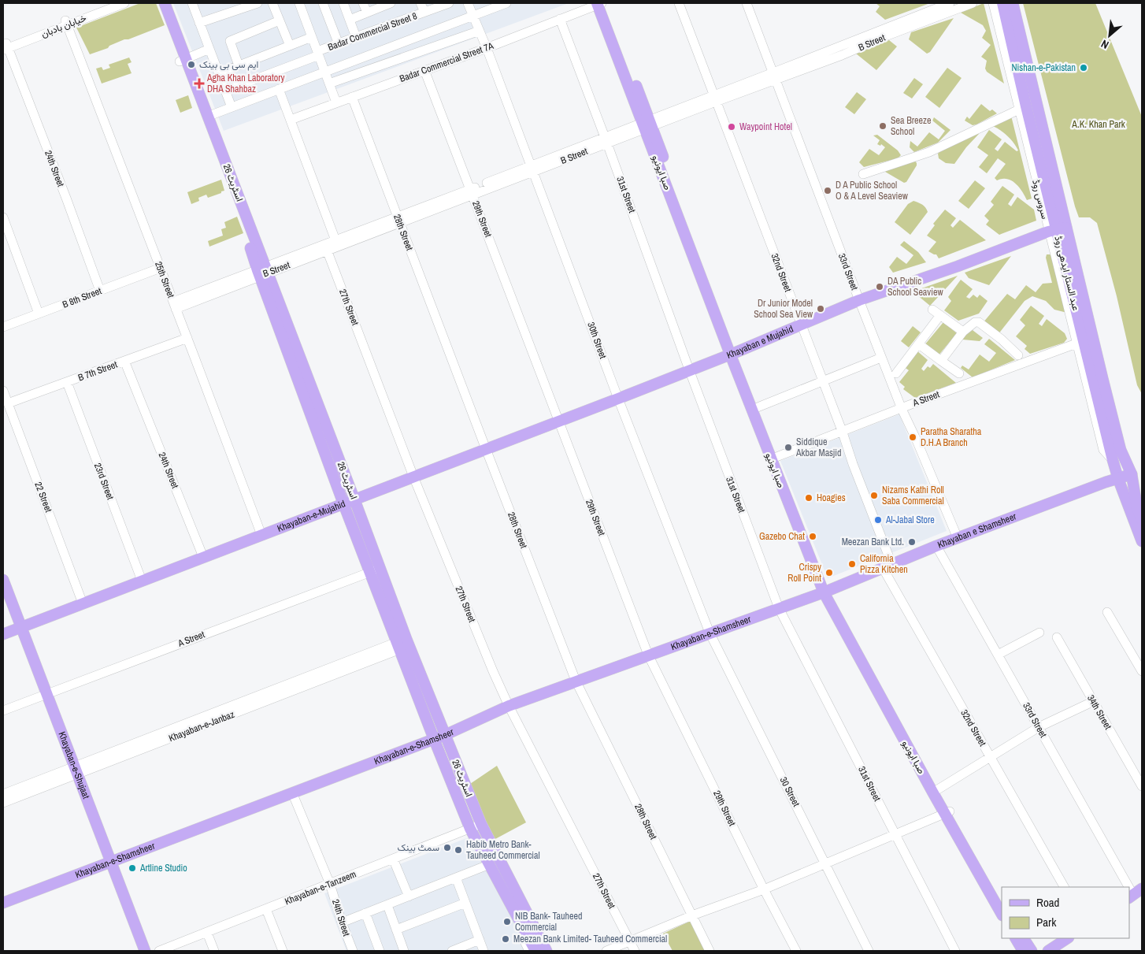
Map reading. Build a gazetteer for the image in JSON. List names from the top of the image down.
{
  "streets": {
    "main road": [
      "صبا ایونیو",
      "اسٹریٹ 26",
      "عبد الستار ایدھی روڈ",
      "Khayaban e Mujahid",
      "Khayaban-e-Mujahid",
      "Khayaban e Shamsheer",
      "Khayaban-e-Shamsheer",
      "Khayaban-e-Shujaat"
    ],
    "street": [
      "خیابان بادبان",
      "Badar Commercial Street 8",
      "B Street",
      "Badar Commercial Street 7A",
      "24th Street",
      "31st Street",
      "سروس روڈ",
      "29th Street",
      "28th Street",
      "33rd Street",
      "32nd Street",
      "25th Street",
      "B 8th Street",
      "27th Street",
      "30th Street",
      "B 7th Street",
      "A Street",
      "23rd Street",
      "22 Street",
      "34th Street",
      "Khayaban-e-Janbaz",
      "30 Street",
      "Khayaban-e-Tanzeem"
    ]
  },
  "crossings": [
    ["خیابان بادبان", "24th Street"],
    ["خیابان بادبان", "25th Street"],
    ["B Street", "صبا ایونیو"],
    ["B Street", "اسٹریٹ 26"],
    ["B Street", "31st Street"],
    ["B Street", "29th Street"],
    ["B Street", "28th Street"],
    ["B Street", "33rd Street"],
    ["B Street", "32nd Street"],
    ["B Street", "25th Street"],
    ["B Street", "27th Street"],
    ["B Street", "30th Street"],
    ["Badar Commercial Street 7A", "صبا ایونیو"],
    ["Badar Commercial Street 7A", "31st Street"],
    ["Badar Commercial Street 7A", "29th Street"],
    ["Badar Commercial Street 7A", "28th Street"],
    ["Badar Commercial Street 7A", "30th Street"],
    ["24th Street", "B 8th Street"],
    ["24th Street", "B 7th Street"],
    ["24th Street", "Khayaban-e-Mujahid"],
    ["24th Street", "Khayaban-e-Shamsheer"],
    ["24th Street", "Khayaban-e-Tanzeem"],
    ["صبا ایونیو", "Khayaban e Mujahid"],
    ["صبا ایونیو", "A Street"],
    ["صبا ایونیو", "Khayaban e Shamsheer"],
    ["صبا ایونیو", "Khayaban-e-Shamsheer"],
    ["اسٹریٹ 26", "A Street"],
    ["اسٹریٹ 26", "Khayaban-e-Mujahid"],
    ["اسٹریٹ 26", "Khayaban-e-Shamsheer"],
    ["اسٹریٹ 26", "Khayaban-e-Janbaz"],
    ["اسٹریٹ 26", "Khayaban-e-Tanzeem"],
    ["31st Street", "Khayaban e Mujahid"],
    ["31st Street", "Khayaban-e-Shamsheer"],
    ["سروس روڈ", "عبد الستار ایدھی روڈ"],
    ["سروس روڈ", "Khayaban e Mujahid"],
    ["سروس روڈ", "A Street"],
    ["29th Street", "Khayaban-e-Mujahid"],
    ["29th Street", "Khayaban-e-Shamsheer"],
    ["28th Street", "Khayaban-e-Mujahid"],
    ["28th Street", "Khayaban-e-Shamsheer"],
    ["33rd Street", "Khayaban e Mujahid"],
    ["33rd Street", "A Street"],
    ["33rd Street", "Khayaban e Shamsheer"],
    ["32nd Street", "Khayaban e Mujahid"],
    ["32nd Street", "A Street"],
    ["32nd Street", "Khayaban e Shamsheer"],
    ["عبد الستار ایدھی روڈ", "Khayaban e Mujahid"],
    ["عبد الستار ایدھی روڈ", "Khayaban e Shamsheer"],
    ["25th Street", "B 8th Street"],
    ["25th Street", "B 7th Street"],
    ["25th Street", "Khayaban-e-Mujahid"],
    ["27th Street", "Khayaban-e-Mujahid"],
    ["27th Street", "Khayaban-e-Shamsheer"],
    ["30th Street", "Khayaban e Mujahid"],
    ["30th Street", "Khayaban-e-Mujahid"],
    ["30th Street", "Khayaban-e-Shamsheer"],
    ["30th Street", "30 Street"],
    ["Khayaban e Mujahid", "Khayaban-e-Mujahid"],
    ["B 7th Street", "23rd Street"],
    ["B 7th Street", "22 Street"],
    ["A Street", "Khayaban-e-Shujaat"],
    ["23rd Street", "Khayaban-e-Mujahid"],
    ["22 Street", "Khayaban-e-Mujahid"],
    ["Khayaban-e-Mujahid", "Khayaban-e-Shujaat"],
    ["Khayaban e Shamsheer", "Khayaban-e-Shamsheer"],
    ["Khayaban-e-Shamsheer", "Khayaban-e-Shujaat"],
    ["Khayaban-e-Shamsheer", "30 Street"],
    ["Khayaban-e-Janbaz", "Khayaban-e-Shujaat"]
  ],
  "parks": ["A.K. Khan Park"],
  "places": {
    "other": [
      "ایم سی بی بینک",
      "Nishan-e-Pakistan",
      "Sea Breeze School",
      "Waypoint Hotel",
      "D A Public School O & A Level Seaview",
      "DA Public School Seaview",
      "Dr Junior Model School Sea View",
      "Paratha Sharatha D.H.A Branch",
      "Siddique Akbar Masjid",
      "Nizams Kathi Roll Saba Commercial",
      "Hoagies",
      "Al-Jabal Store",
      "Gazebo Chat",
      "Meezan Bank Ltd.",
      "California Pizza Kitchen",
      "Crispy Roll Point",
      "سمٹ بینک",
      "Habib Metro Bank- Tauheed Commercial",
      "Artline Studio",
      "NIB Bank- Tauheed Commercial",
      "Meezan Bank Limited- Tauheed Commercial"
    ],
    "health": ["Agha Khan Laboratory DHA Shahbaz"]
  },
  "legend": ["Road", "Park"],
  "north": "bottom left"
}
